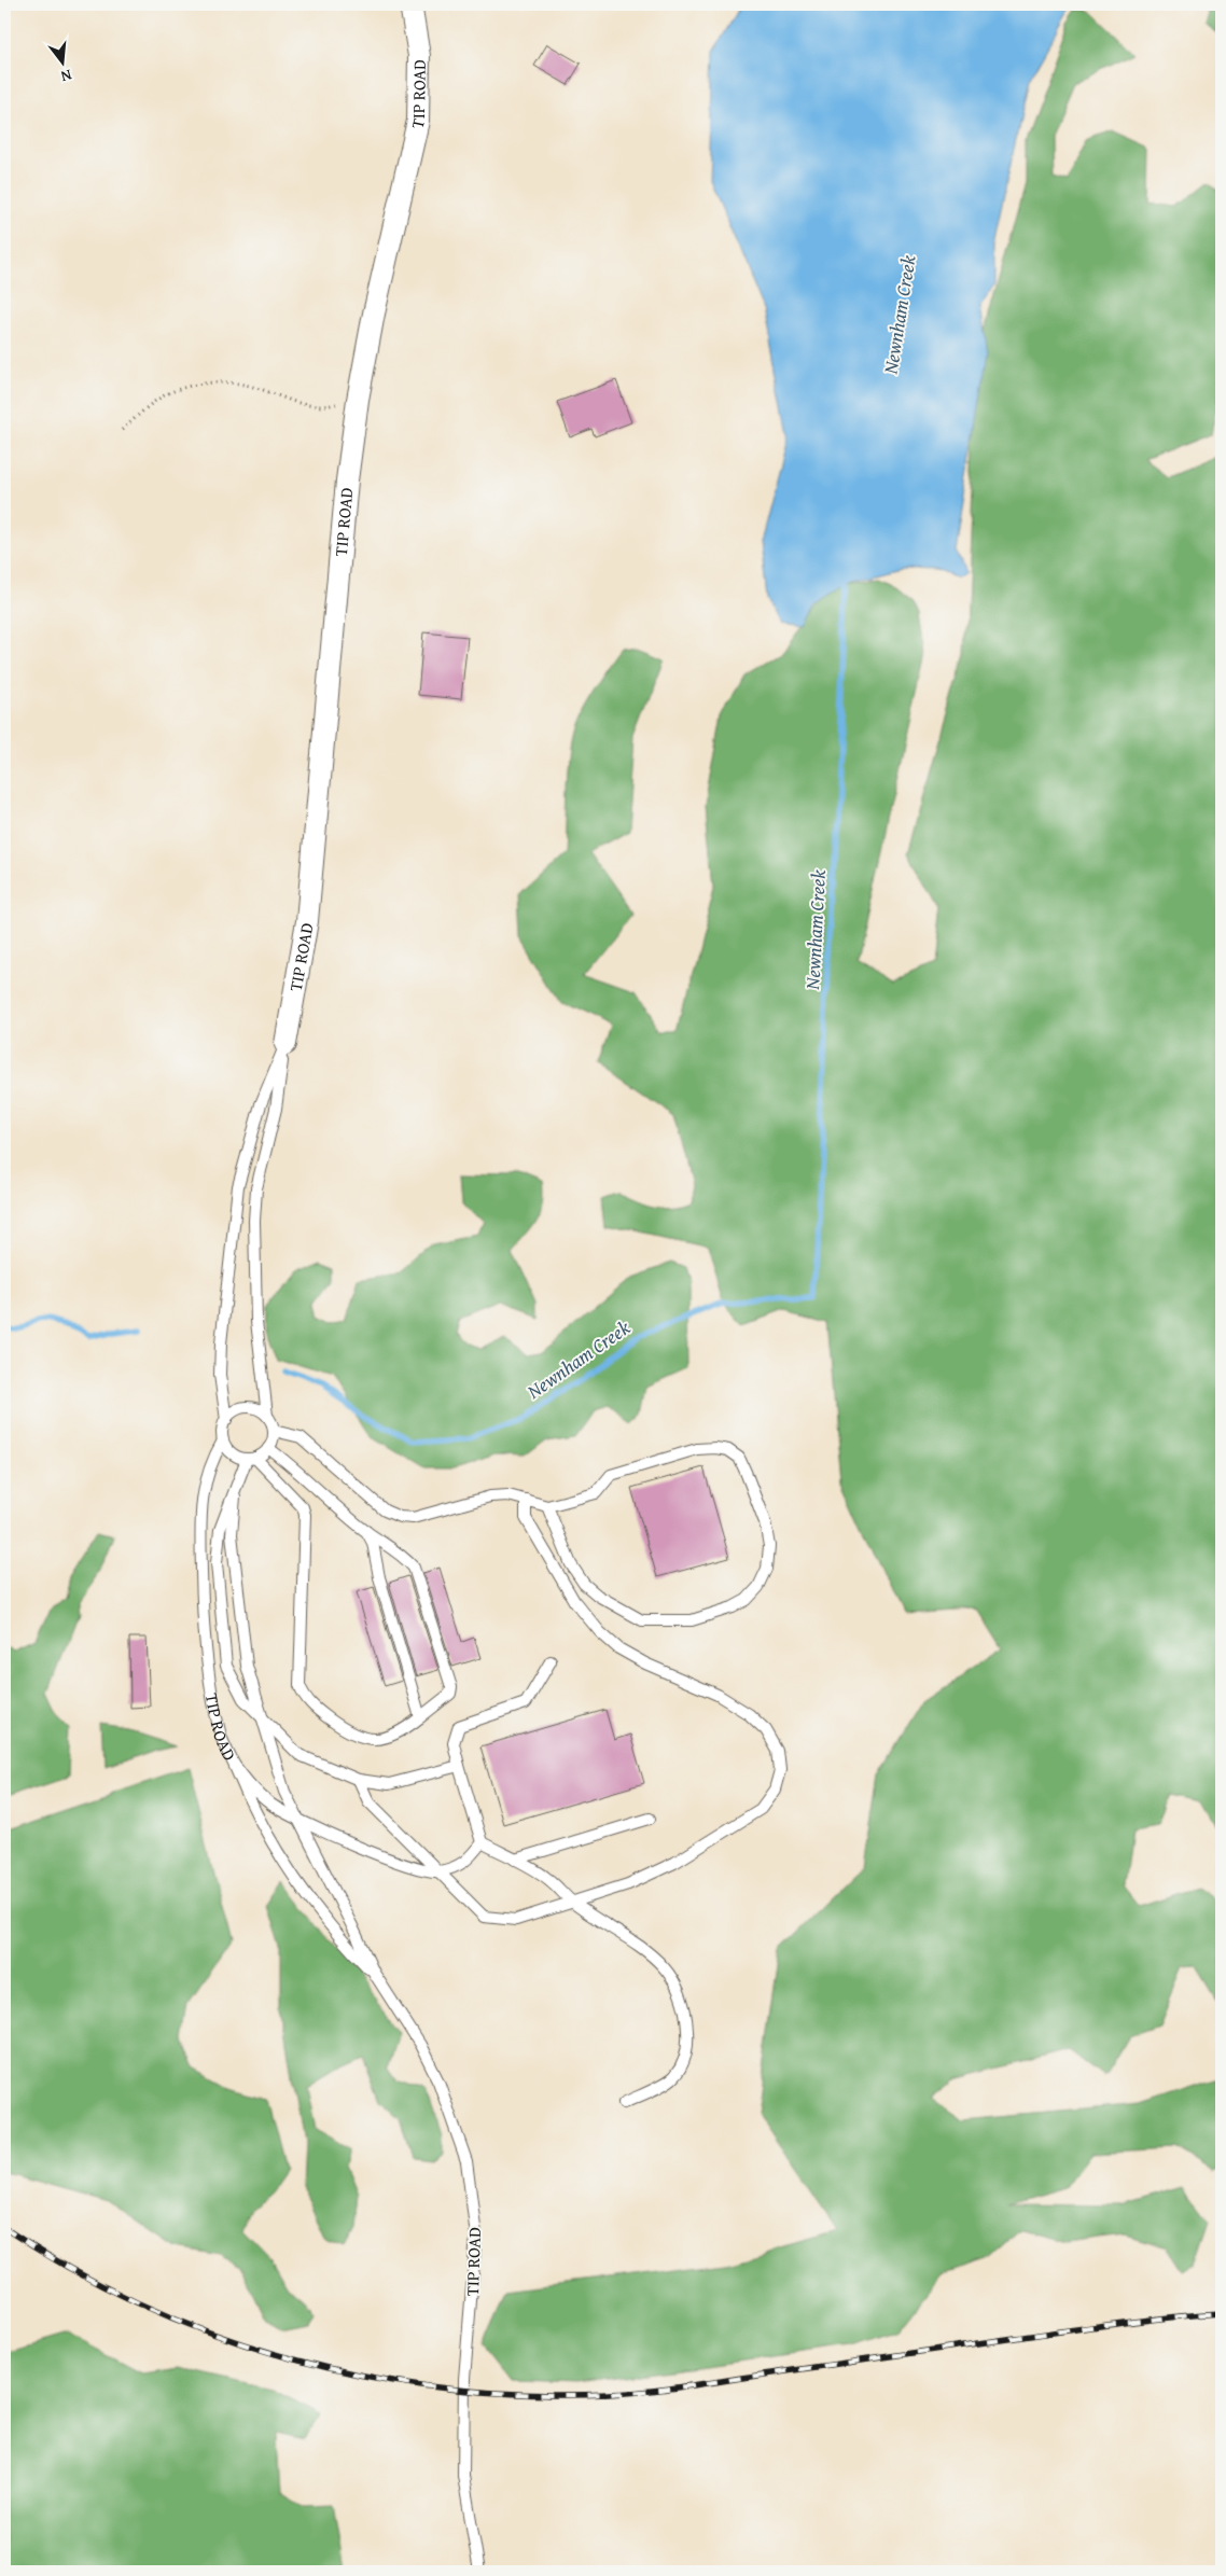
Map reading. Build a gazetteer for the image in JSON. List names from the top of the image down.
{
  "streets": {
    "street": ["TIP ROAD"]
  },
  "water": ["Newnham Creek"],
  "north": "bottom"
}
